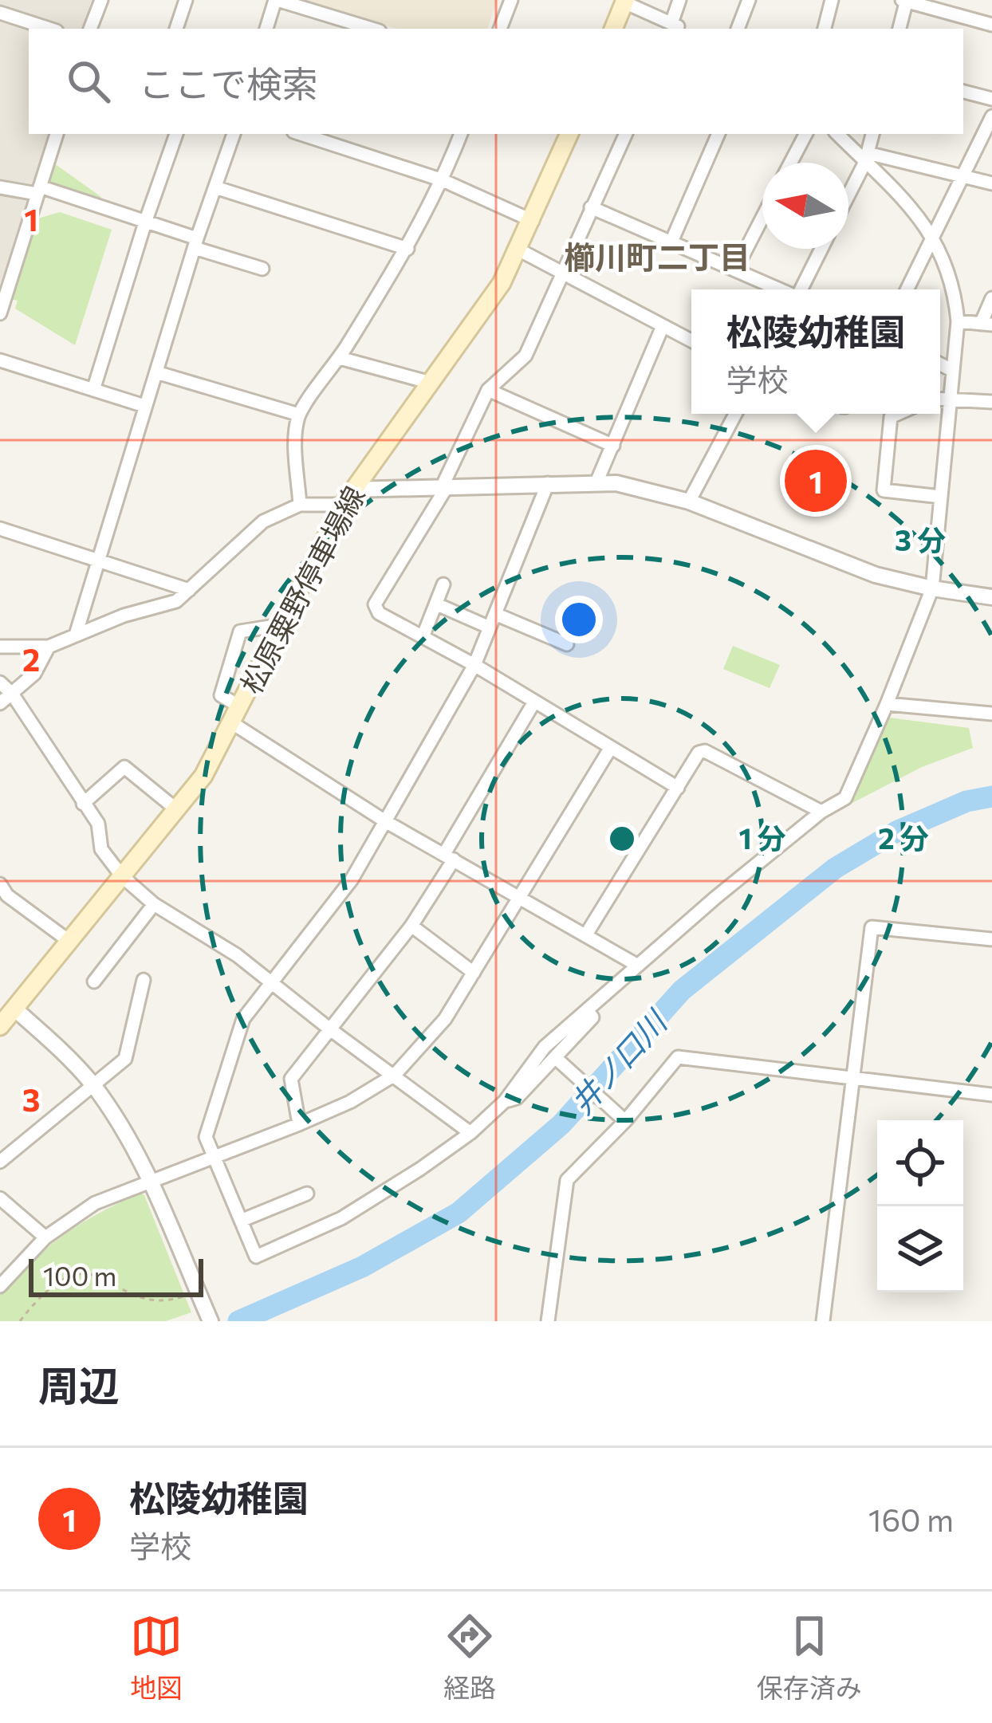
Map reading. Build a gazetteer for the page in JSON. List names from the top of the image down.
{
  "streets": {
    "main road": ["松原粟野停車場線"]
  },
  "districts": ["櫛川町二丁目"],
  "water": ["井ノ口川"],
  "scale_bar": "100 m",
  "north": "left",
  "page": {
    "search": "ここで検索",
    "popup": ["松陵幼稚園", "学校"],
    "pins": "1",
    "scale": "100 m",
    "heading": "周辺",
    "list": [
      {
        "mark": "1",
        "name": "松陵幼稚園",
        "note": "学校",
        "value": "160 m"
      }
    ],
    "nav": ["地図", "経路", "保存済み"]
  },
  "grid": {
    "rows": ["1", "2", "3"]
  },
  "rings": ["3 分", "1 分", "2 分"]
}
